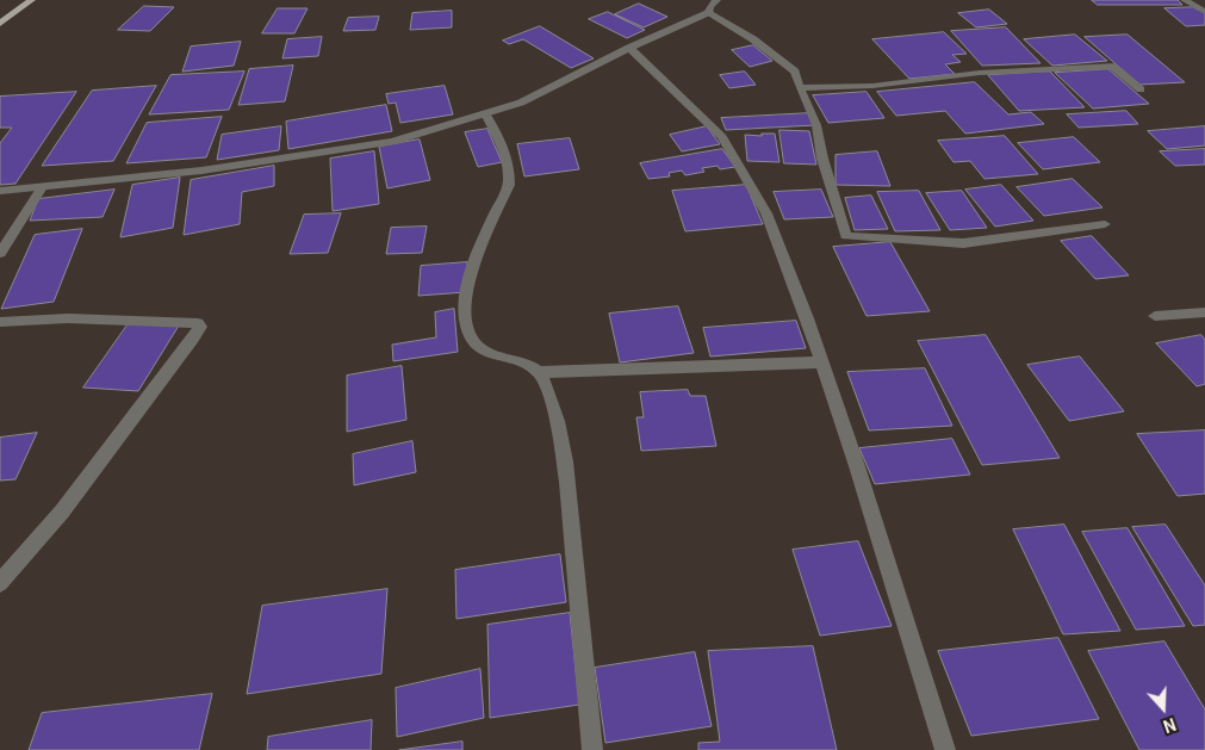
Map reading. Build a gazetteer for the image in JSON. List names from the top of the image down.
{
  "north": "bottom"
}
